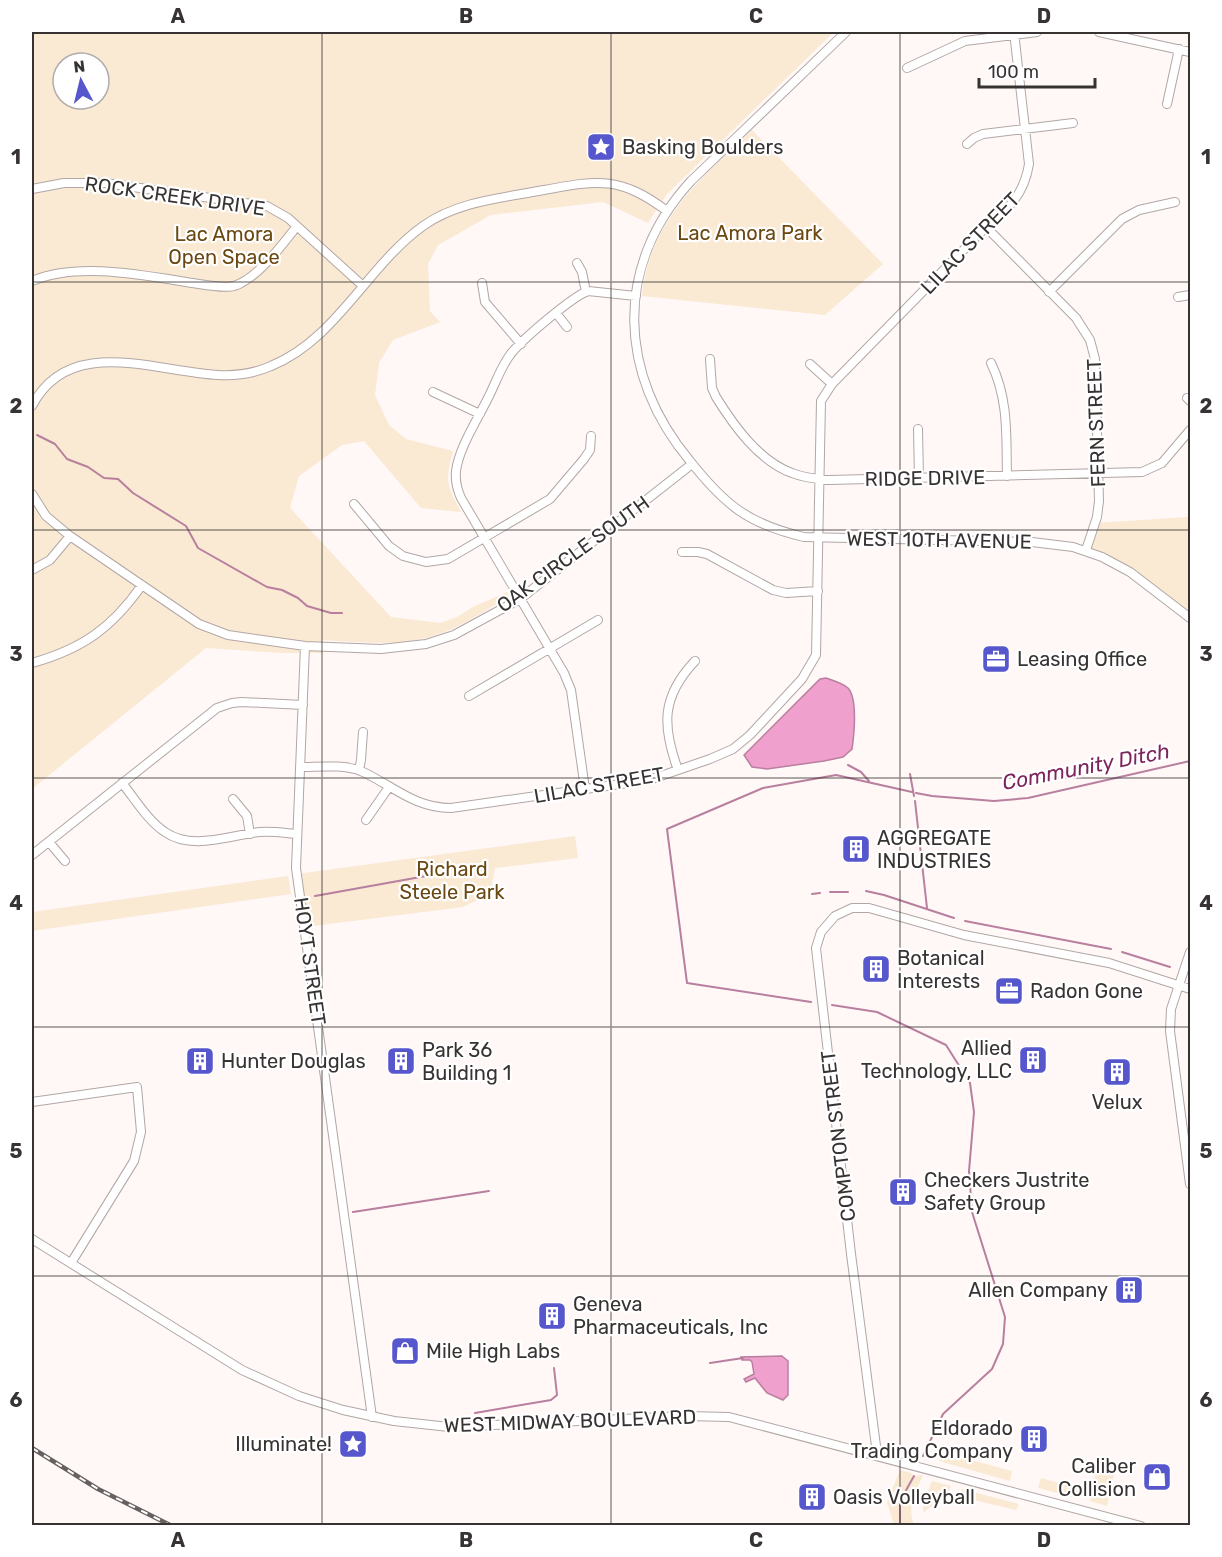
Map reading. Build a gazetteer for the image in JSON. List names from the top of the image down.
{
  "streets": {
    "street": [
      "ROCK CREEK DRIVE",
      "LILAC STREET",
      "FERN STREET",
      "RIDGE DRIVE",
      "WEST 10TH AVENUE",
      "OAK CIRCLE SOUTH",
      "HOYT STREET",
      "COMPTON STREET",
      "WEST MIDWAY BOULEVARD"
    ]
  },
  "crossings": [
    ["LILAC STREET", "FERN STREET"],
    ["LILAC STREET", "RIDGE DRIVE"],
    ["LILAC STREET", "WEST 10TH AVENUE"],
    ["LILAC STREET", "HOYT STREET"],
    ["FERN STREET", "RIDGE DRIVE"],
    ["FERN STREET", "WEST 10TH AVENUE"],
    ["WEST 10TH AVENUE", "OAK CIRCLE SOUTH"],
    ["OAK CIRCLE SOUTH", "HOYT STREET"],
    ["HOYT STREET", "WEST MIDWAY BOULEVARD"],
    ["COMPTON STREET", "WEST MIDWAY BOULEVARD"]
  ],
  "water": ["Community Ditch"],
  "parks": ["Lac Amora Park", "Lac Amora Open Space", "Richard Steele Park"],
  "places": {
    "place": ["Basking Boulders", "Illuminate!"],
    "office": ["Leasing Office", "Radon Gone"],
    "building": [
      "AGGREGATE INDUSTRIES",
      "Botanical Interests",
      "Allied Technology, LLC",
      "Hunter Douglas",
      "Park 36 Building 1",
      "Velux",
      "Checkers Justrite Safety Group",
      "Allen Company",
      "Geneva Pharmaceuticals, Inc",
      "Eldorado Trading Company",
      "Oasis Volleyball"
    ],
    "shop": ["Mile High Labs", "Caliber Collision"]
  },
  "scale_bar": "100 m",
  "north": "top",
  "grid": {
    "columns": [
      "A",
      "B",
      "C",
      "D"
    ],
    "rows": [
      "1",
      "2",
      "3",
      "4",
      "5",
      "6"
    ]
  }
}
